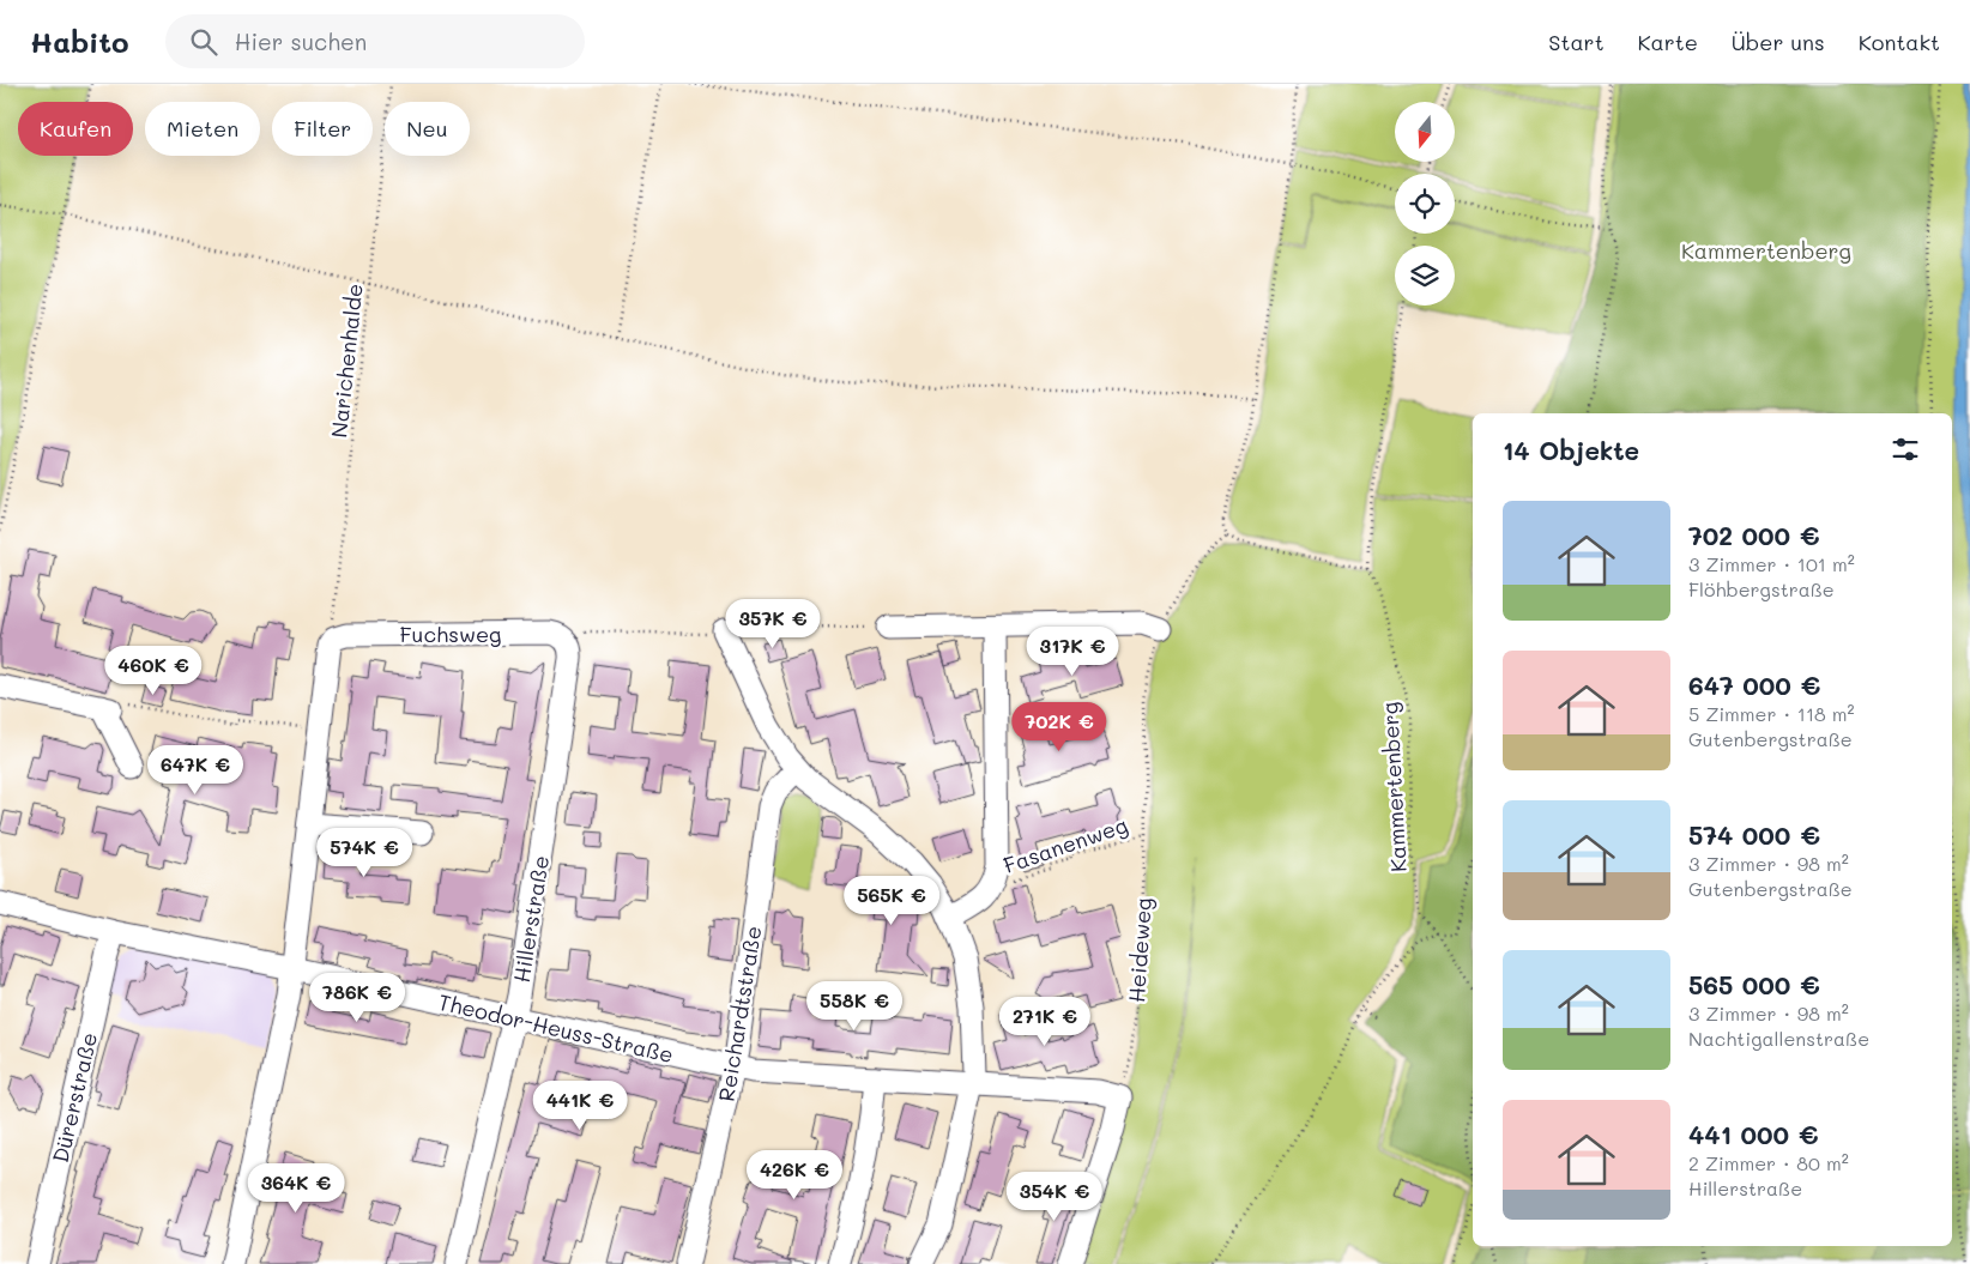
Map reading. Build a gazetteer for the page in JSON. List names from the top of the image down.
{
  "streets": {
    "street": [
      "Fuchsweg",
      "Hillerstraße",
      "Reichardtstraße",
      "Theodor-Heuss-Straße",
      "Dürerstraße"
    ],
    "path": [
      "Narichenhalde",
      "Kammertenberg",
      "Fasanenweg",
      "Heideweg"
    ]
  },
  "crossings": [
    ["Narichenhalde", "Fuchsweg"],
    ["Fuchsweg", "Hillerstraße"],
    ["Fasanenweg", "Heideweg"],
    ["Hillerstraße", "Theodor-Heuss-Straße"],
    ["Heideweg", "Theodor-Heuss-Straße"],
    ["Reichardtstraße", "Theodor-Heuss-Straße"],
    ["Theodor-Heuss-Straße", "Dürerstraße"]
  ],
  "parks": ["Kammertenberg"],
  "north": "bottom",
  "page": {
    "header": "Habito",
    "search": "Hier suchen",
    "nav": [
      "Start",
      "Karte",
      "Über uns",
      "Kontakt"
    ],
    "chip": [
      "Kaufen",
      "Mieten",
      "Filter",
      "Neu"
    ],
    "heading": "14 Objekte",
    "list": [
      {
        "name": "702 000 €",
        "note": "3 Zimmer · 101 m² · Flöhbergstraße"
      },
      {
        "name": "647 000 €",
        "note": "5 Zimmer · 118 m² · Gutenbergstraße"
      },
      {
        "name": "574 000 €",
        "note": "3 Zimmer · 98 m² · Gutenbergstraße"
      },
      {
        "name": "565 000 €",
        "note": "3 Zimmer · 98 m² · Nachtigallenstraße"
      },
      {
        "name": "441 000 €",
        "note": "2 Zimmer · 80 m² · Hillerstraße"
      }
    ],
    "price": [
      "357K €",
      "317K €",
      "460K €",
      "702K €",
      "647K €",
      "574K €",
      "565K €",
      "786K €",
      "558K €",
      "271K €",
      "441K €",
      "426K €",
      "364K €",
      "354K €"
    ]
  }
}
